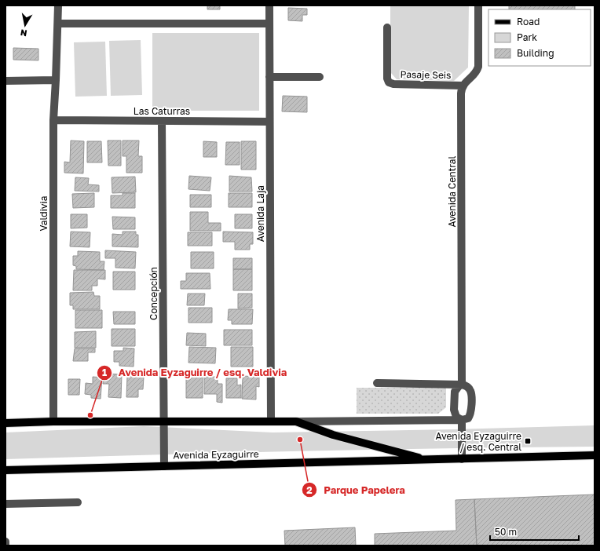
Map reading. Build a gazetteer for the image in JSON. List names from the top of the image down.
{
  "streets": {
    "main road": ["Avenida Eyzaguirre"],
    "street": [
      "Pasaje Seis",
      "Las Caturras",
      "Avenida Central",
      "Valdivia",
      "Avenida Laja",
      "Concepción"
    ]
  },
  "crossings": [
    ["Pasaje Seis", "Avenida Central"],
    ["Las Caturras", "Valdivia"],
    ["Las Caturras", "Avenida Laja"],
    ["Las Caturras", "Concepción"],
    ["Valdivia", "Avenida Eyzaguirre"],
    ["Avenida Laja", "Avenida Eyzaguirre"],
    ["Concepción", "Avenida Eyzaguirre"]
  ],
  "places": {
    "other": ["Avenida Eyzaguirre / esq. Valdivia", "Parque Papelera"],
    "transit": ["Avenida Eyzaguirre / esq. Central"]
  },
  "legend": ["Road", "Park", "Building"],
  "scale_bar": "50 m",
  "north": "bottom"
}
